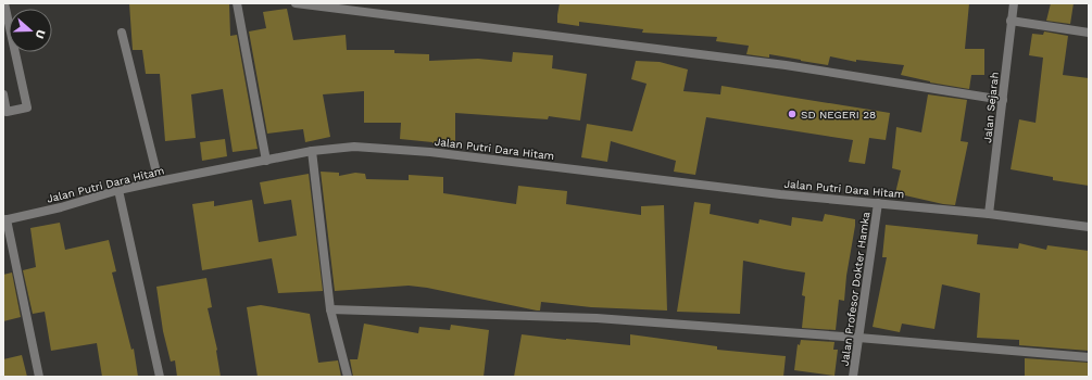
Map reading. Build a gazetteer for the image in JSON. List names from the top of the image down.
{
  "streets": {
    "street": ["Jalan Sejarah", "Jalan Putri Dara Hitam", "Jalan Profesor Dokter Hamka"]
  },
  "crossings": [
    ["Jalan Sejarah", "Jalan Putri Dara Hitam"],
    ["Jalan Putri Dara Hitam", "Jalan Profesor Dokter Hamka"]
  ],
  "places": ["SD NEGERI 28"],
  "north": "right"
}
